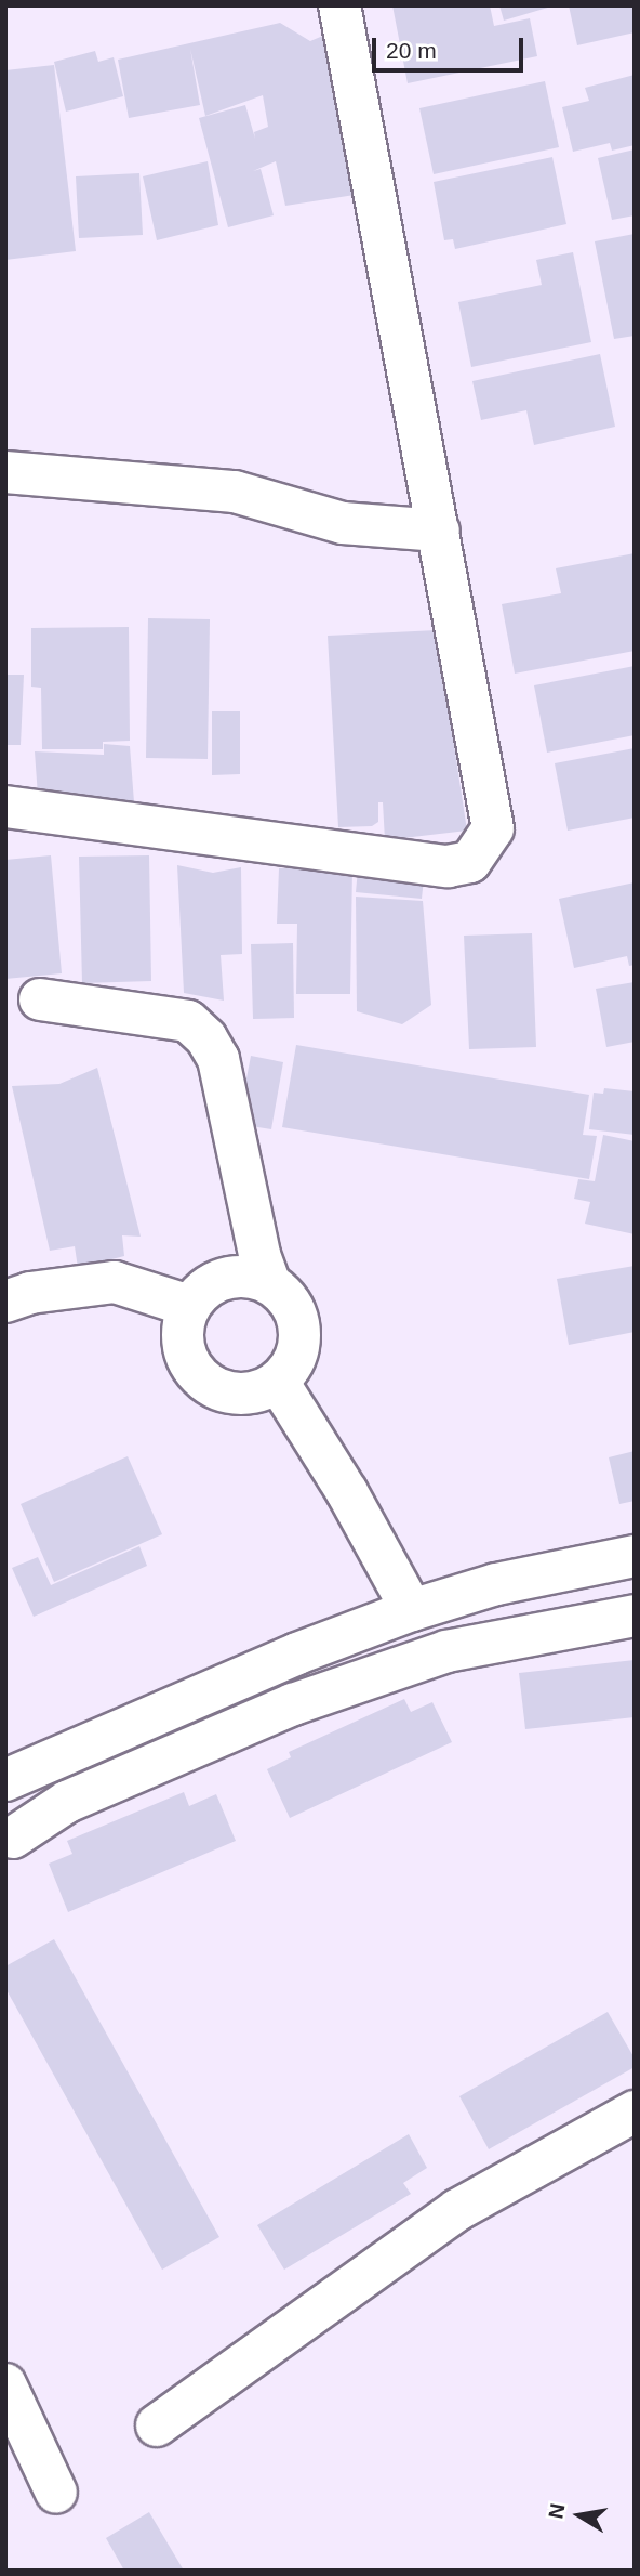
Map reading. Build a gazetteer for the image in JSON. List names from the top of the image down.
{
  "scale_bar": "20 m",
  "north": "left"
}
